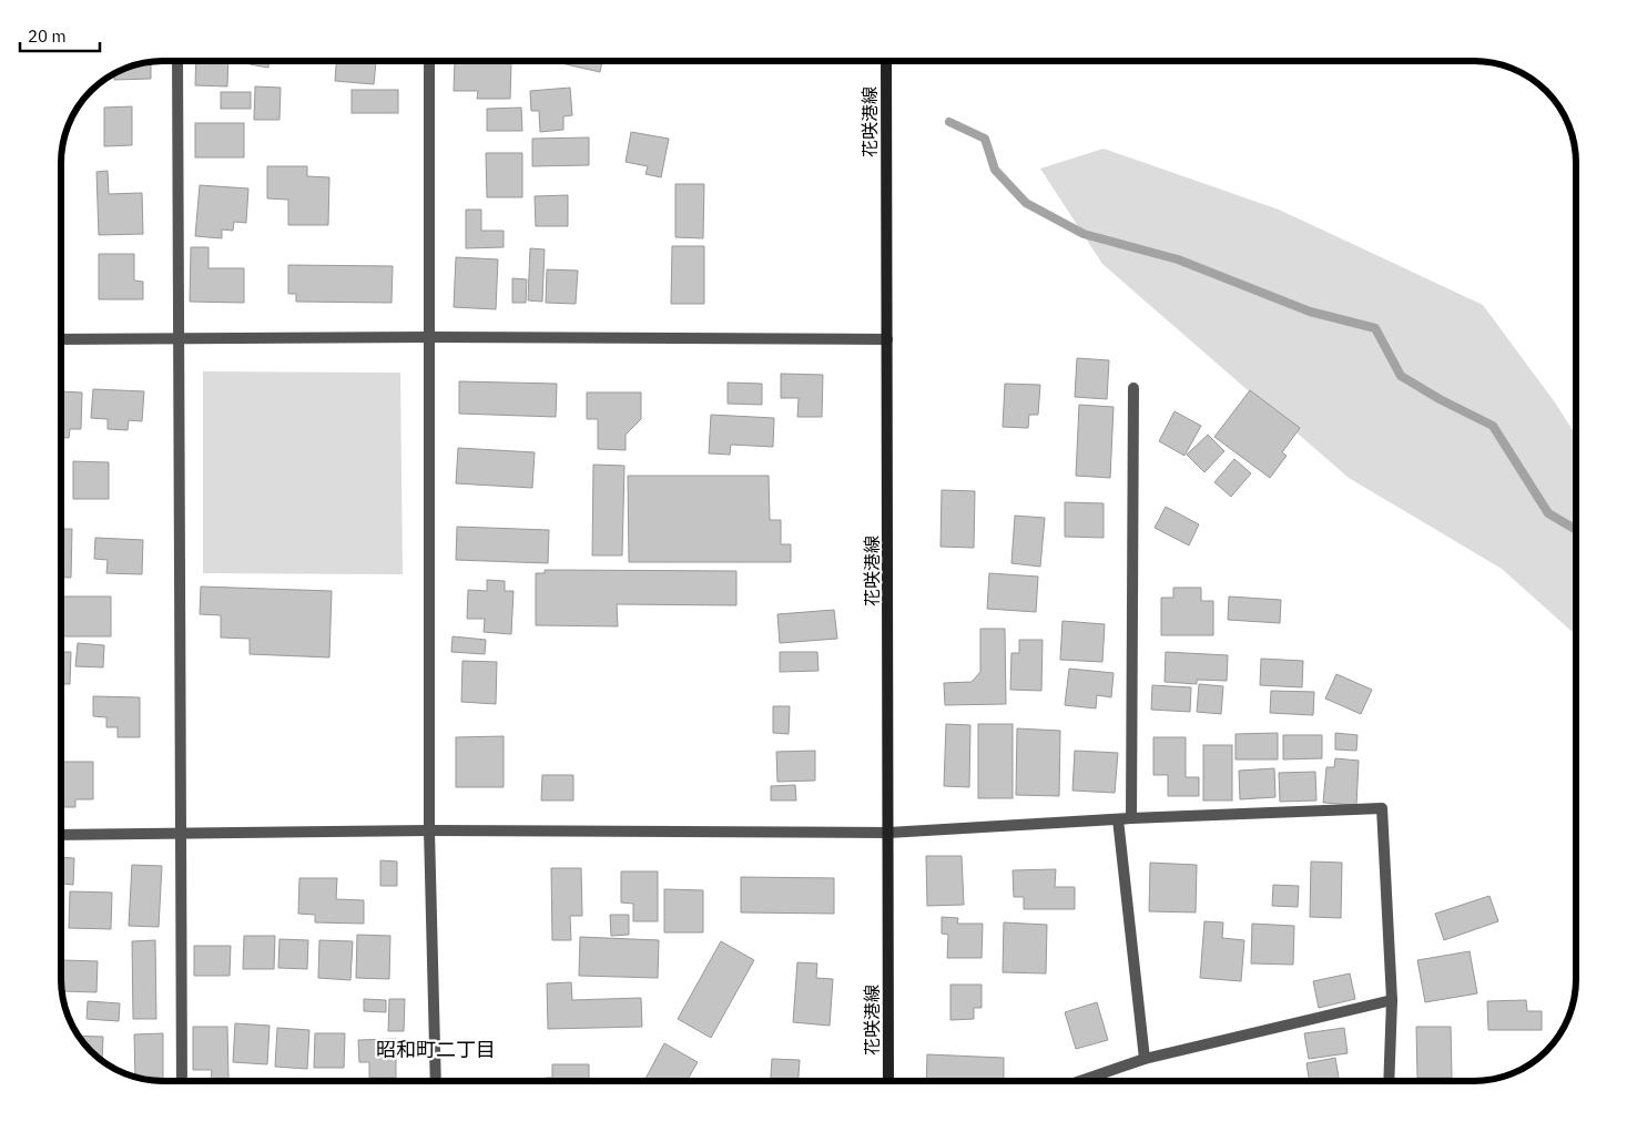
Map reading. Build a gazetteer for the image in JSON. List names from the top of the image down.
{
  "streets": {
    "main road": ["花咲港線"]
  },
  "districts": ["昭和町二丁目"],
  "scale_bar": "20 m"
}
